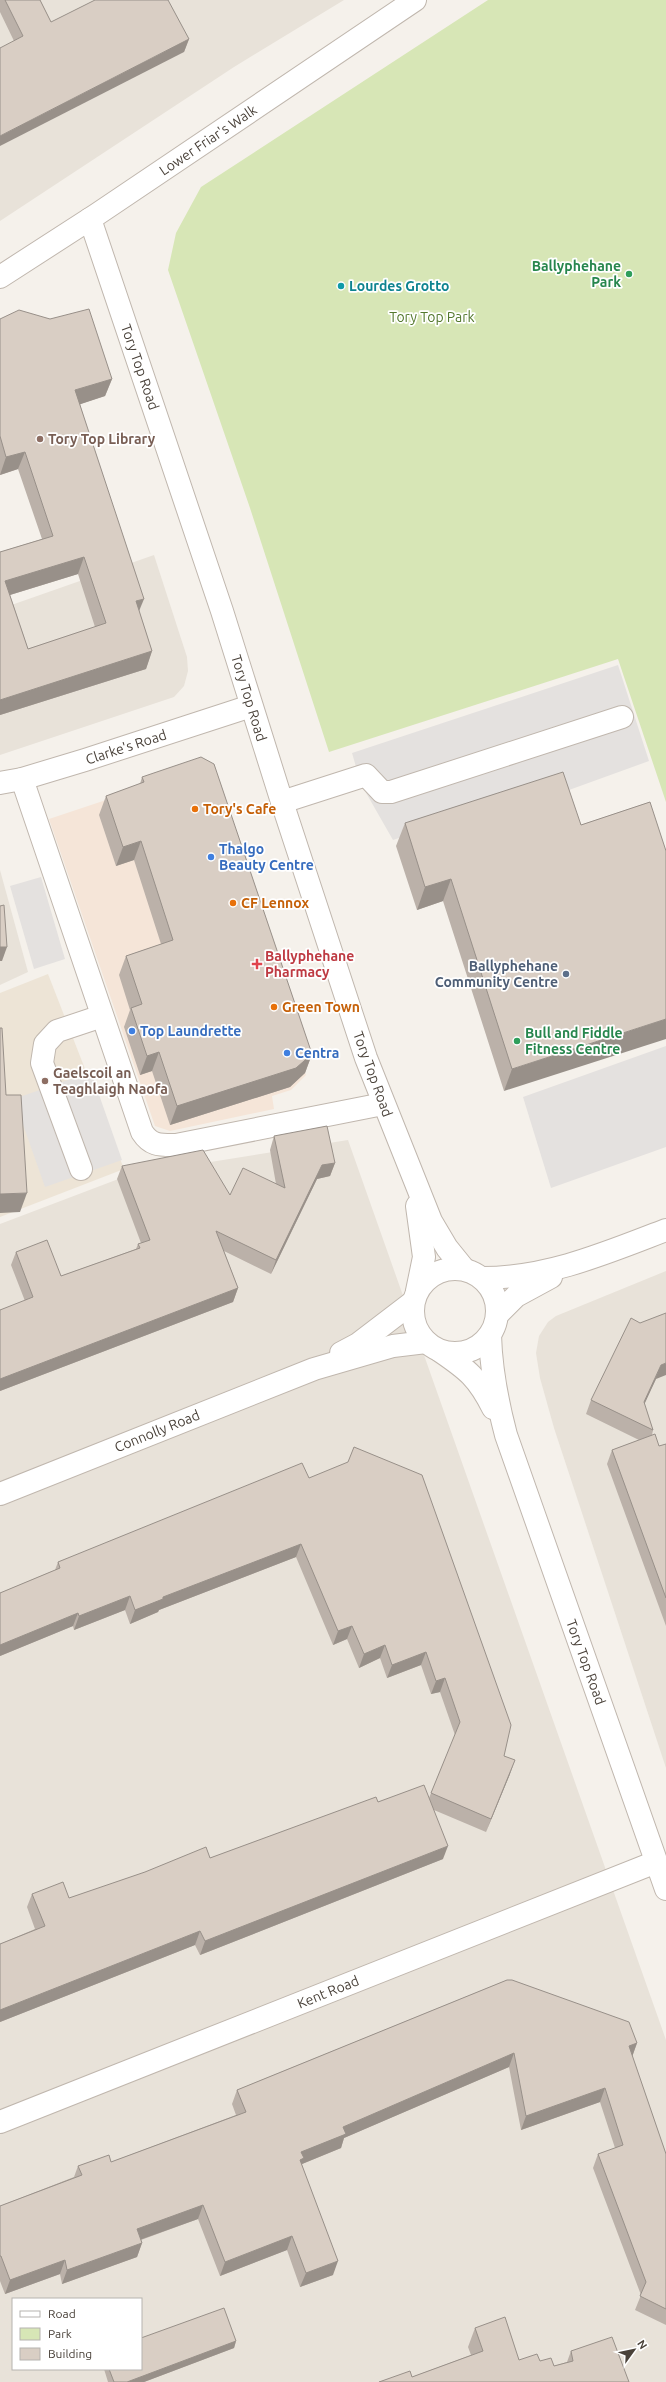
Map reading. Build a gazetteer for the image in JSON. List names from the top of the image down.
{
  "streets": {
    "street": [
      "Lower Friar's Walk",
      "Tory Top Road",
      "Clarke's Road",
      "Connolly Road",
      "Kent Road"
    ]
  },
  "crossings": [
    ["Lower Friar's Walk", "Tory Top Road"],
    ["Tory Top Road", "Clarke's Road"],
    ["Tory Top Road", "Connolly Road"],
    ["Tory Top Road", "Kent Road"]
  ],
  "parks": ["Tory Top Park"],
  "places": {
    "other": [
      "Ballyphehane Park",
      "Lourdes Grotto",
      "Tory Top Library",
      "Tory's Cafe",
      "Thalgo Beauty Centre",
      "CF Lennox",
      "Ballyphehane Community Centre",
      "Green Town",
      "Top Laundrette",
      "Bull and Fiddle Fitness Centre",
      "Centra",
      "Gaelscoil an Teaghlaigh Naofa"
    ],
    "health": ["Ballyphehane Pharmacy"]
  },
  "legend": ["Road", "Park", "Building"],
  "north": "top right"
}
